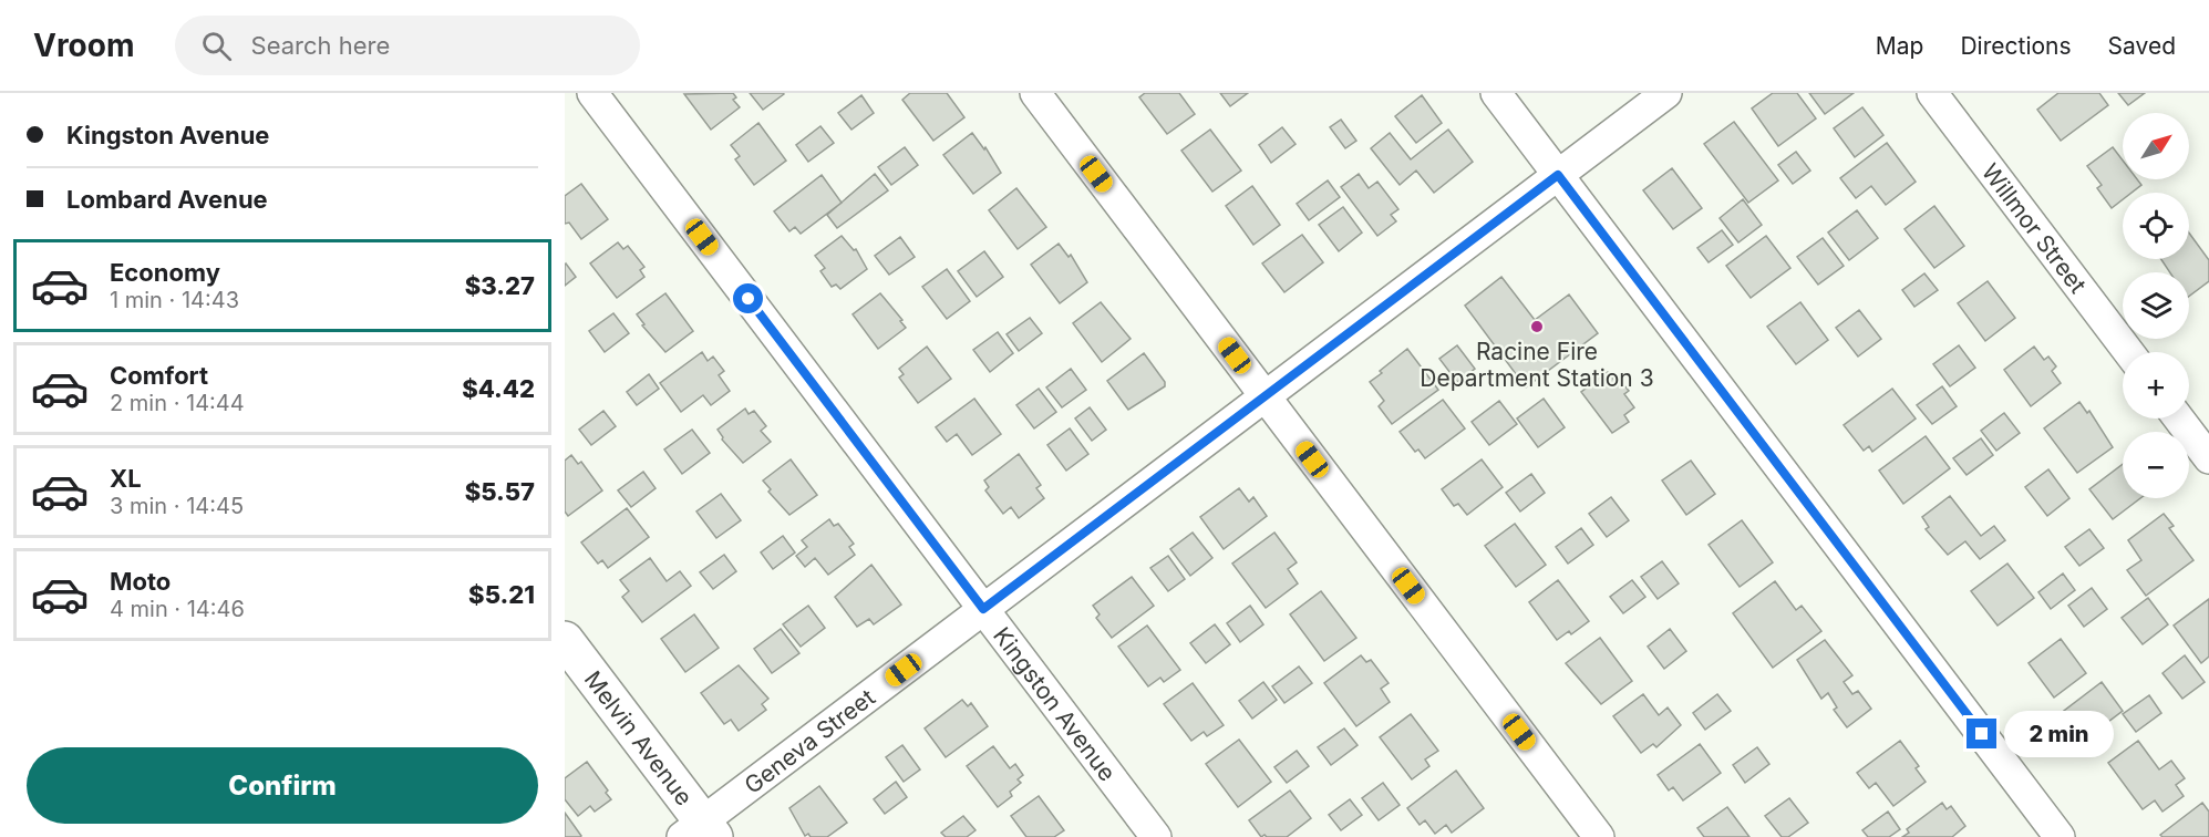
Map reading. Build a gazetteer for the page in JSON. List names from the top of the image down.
{
  "streets": {
    "street": [
      "Willmor Street",
      "Kingston Avenue",
      "Melvin Avenue",
      "Geneva Street"
    ]
  },
  "crossings": [
    ["Kingston Avenue", "Geneva Street"],
    ["Melvin Avenue", "Geneva Street"]
  ],
  "places": ["Racine Fire Department Station 3"],
  "north": "top right",
  "page": {
    "header": "Vroom",
    "search": "Search here",
    "nav": ["Map", "Directions", "Saved"],
    "banner": ["Kingston Avenue", "Lombard Avenue"],
    "map_buttons": ["+", "−"],
    "list": [
      {
        "name": "Economy",
        "note": "1 min · 14:43",
        "value": "$3.27"
      },
      {
        "name": "Comfort",
        "note": "2 min · 14:44",
        "value": "$4.42"
      },
      {
        "name": "XL",
        "note": "3 min · 14:45",
        "value": "$5.57"
      },
      {
        "name": "Moto",
        "note": "4 min · 14:46",
        "value": "$5.21"
      }
    ],
    "bubble": "2 min",
    "buttons": "Confirm"
  }
}
